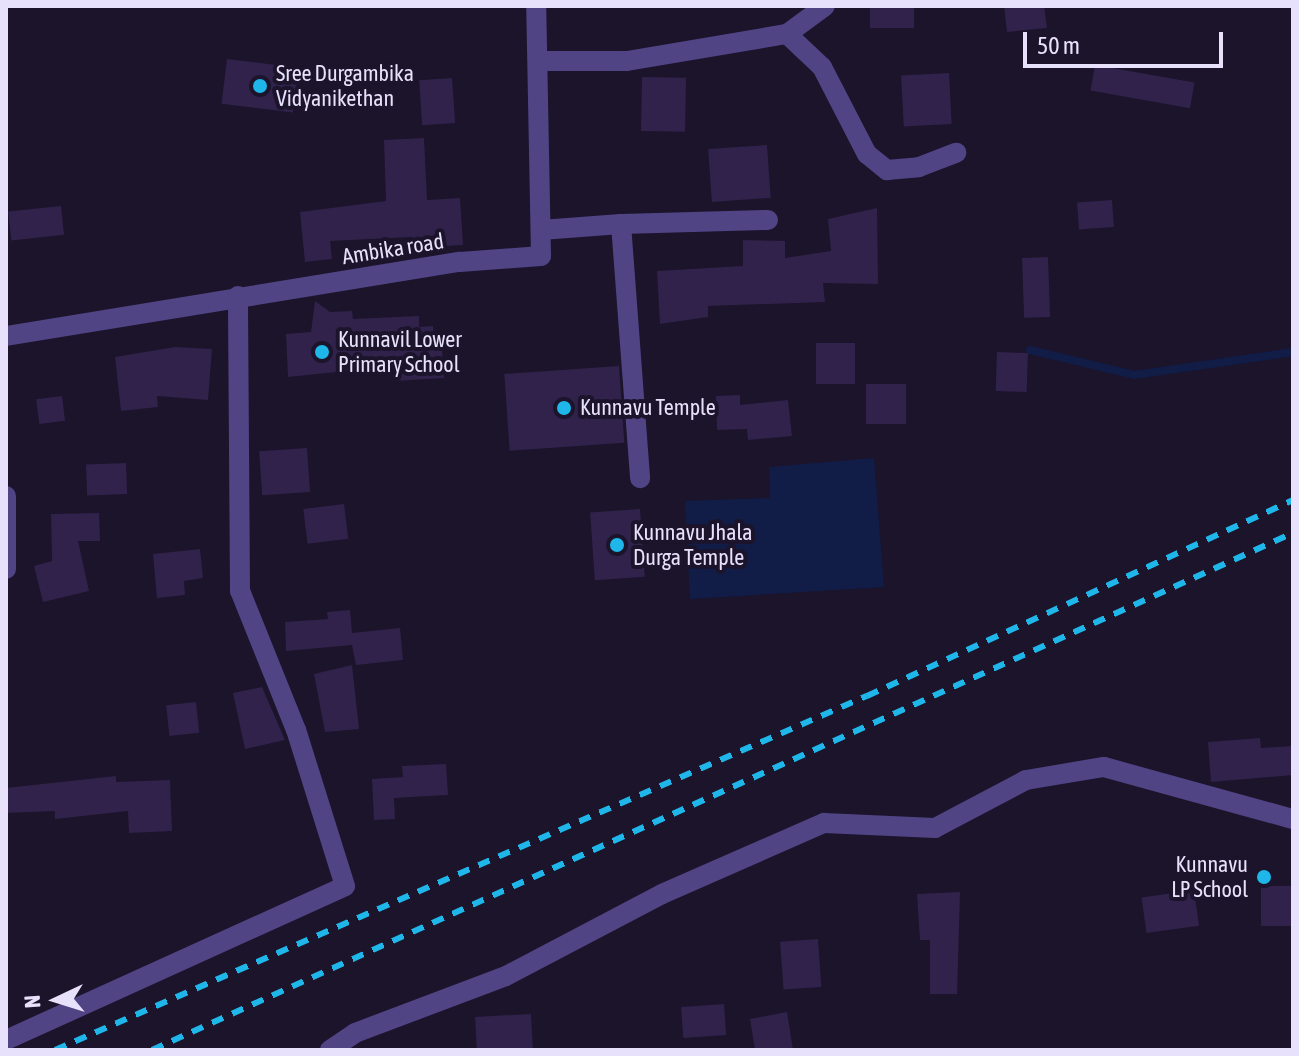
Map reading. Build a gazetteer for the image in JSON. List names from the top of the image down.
{
  "streets": {
    "street": ["Ambika road"]
  },
  "places": [
    "Sree Durgambika Vidyanikethan",
    "Kunnavil Lower Primary School",
    "Kunnavu Temple",
    "Kunnavu Jhala Durga Temple",
    "Kunnavu LP School"
  ],
  "scale_bar": "50 m",
  "north": "left"
}
